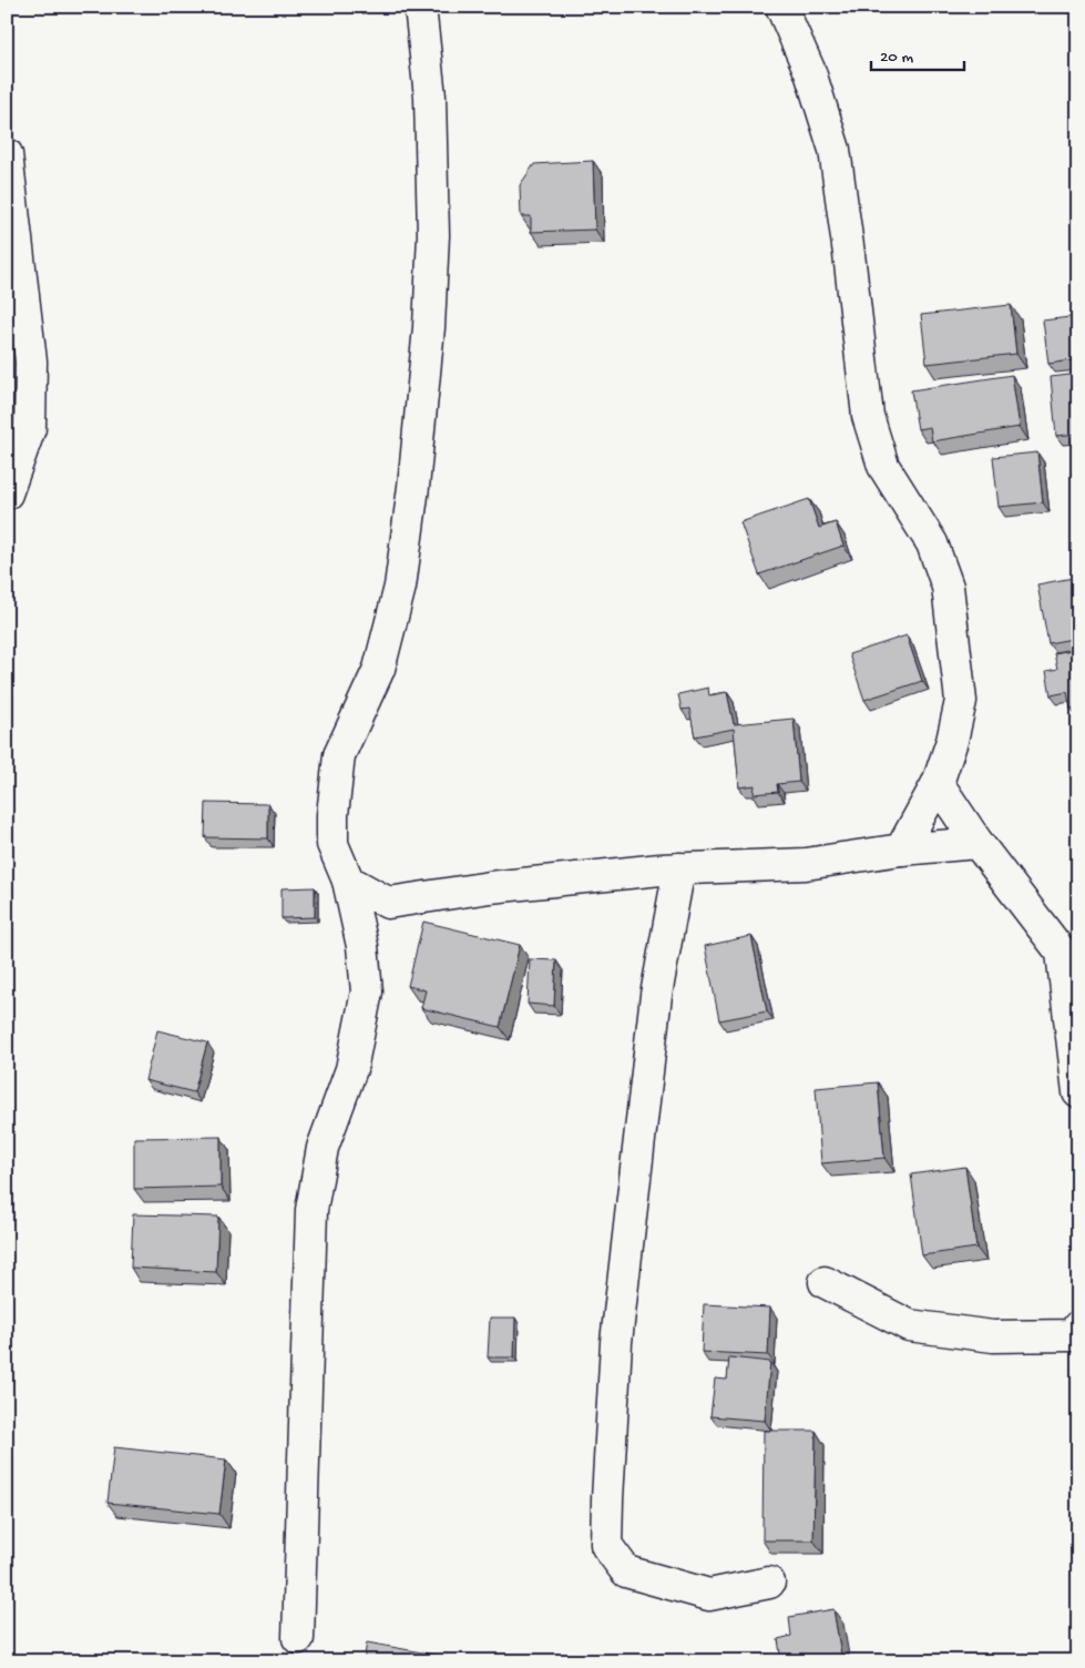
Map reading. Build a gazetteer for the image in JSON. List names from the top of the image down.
{
  "scale_bar": "20 m"
}
